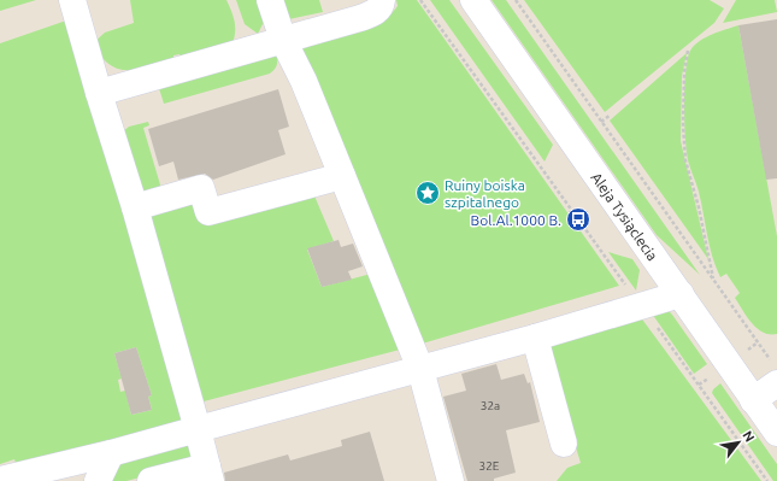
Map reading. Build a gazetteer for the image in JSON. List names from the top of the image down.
{
  "streets": {
    "street": ["Aleja Tysiąclecia"]
  },
  "places": {
    "place": ["Ruiny boiska szpitalnego"],
    "bus stop": ["Bol.Al.1000 B."]
  },
  "house_numbers": ["32a", "32E"],
  "north": "top right"
}
